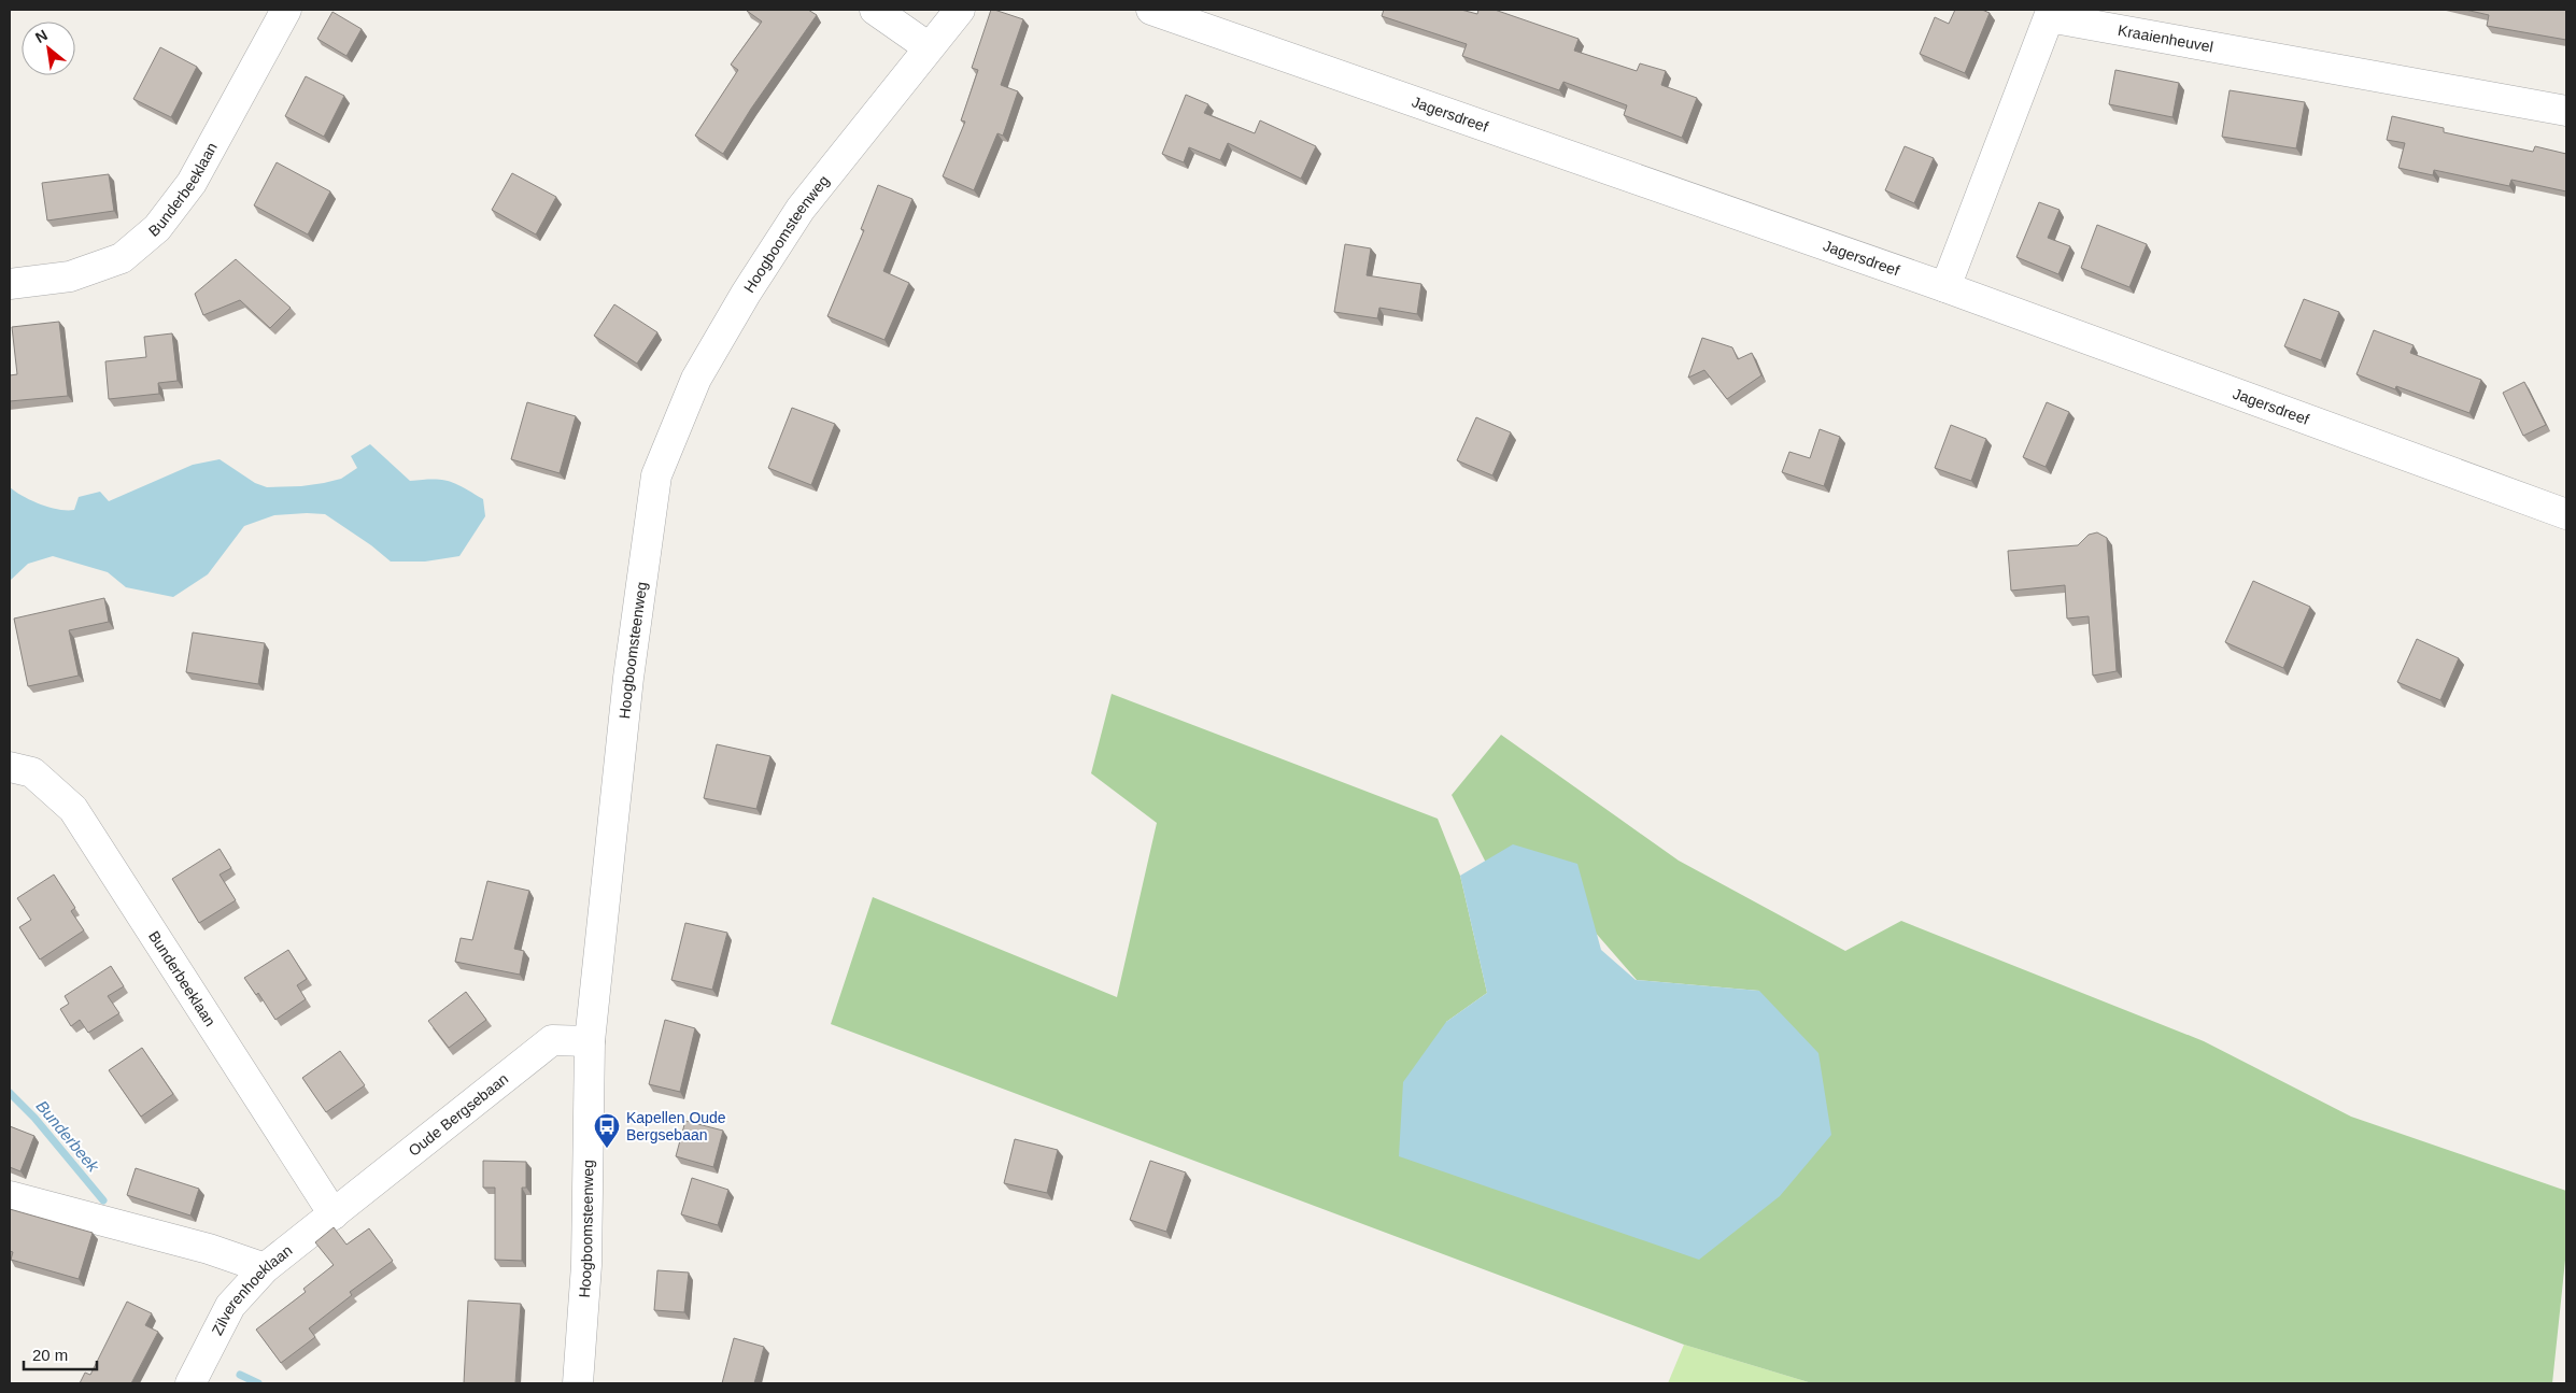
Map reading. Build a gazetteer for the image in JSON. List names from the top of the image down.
{
  "streets": {
    "street": [
      "Kraaienheuvel",
      "Jagersdreef",
      "Bunderbeeklaan",
      "Hoogboomsteenweg",
      "Oude Bergsebaan",
      "Zilverenhoeklaan"
    ]
  },
  "crossings": [
    ["Kraaienheuvel", "Jagersdreef"],
    ["Bunderbeeklaan", "Oude Bergsebaan"],
    ["Bunderbeeklaan", "Zilverenhoeklaan"],
    ["Hoogboomsteenweg", "Oude Bergsebaan"],
    ["Oude Bergsebaan", "Zilverenhoeklaan"]
  ],
  "water": ["Bunderbeek"],
  "places": {
    "bus stop": ["Kapellen Oude Bergsebaan"]
  },
  "scale_bar": "20 m",
  "north": "top left"
}
